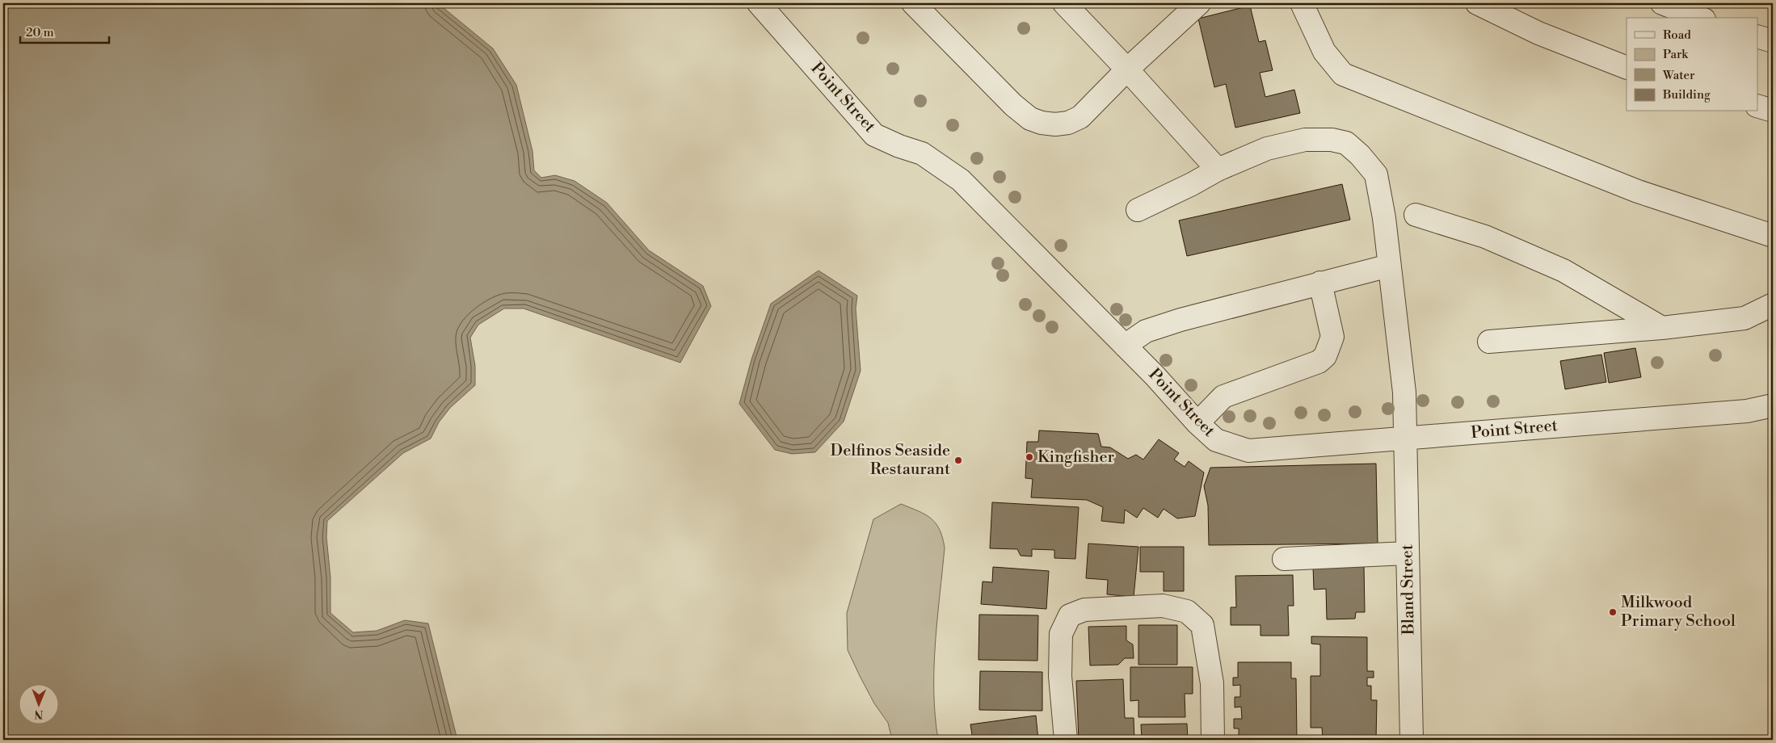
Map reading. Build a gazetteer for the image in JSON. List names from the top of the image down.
{
  "streets": {
    "street": ["Point Street", "Bland Street"]
  },
  "crossings": [
    ["Point Street", "Bland Street"]
  ],
  "places": ["Kingfisher", "Delfinos Seaside Restaurant", "Milkwood Primary School"],
  "legend": [
    "Road",
    "Park",
    "Water",
    "Building"
  ],
  "scale_bar": "20 m",
  "north": "bottom"
}
